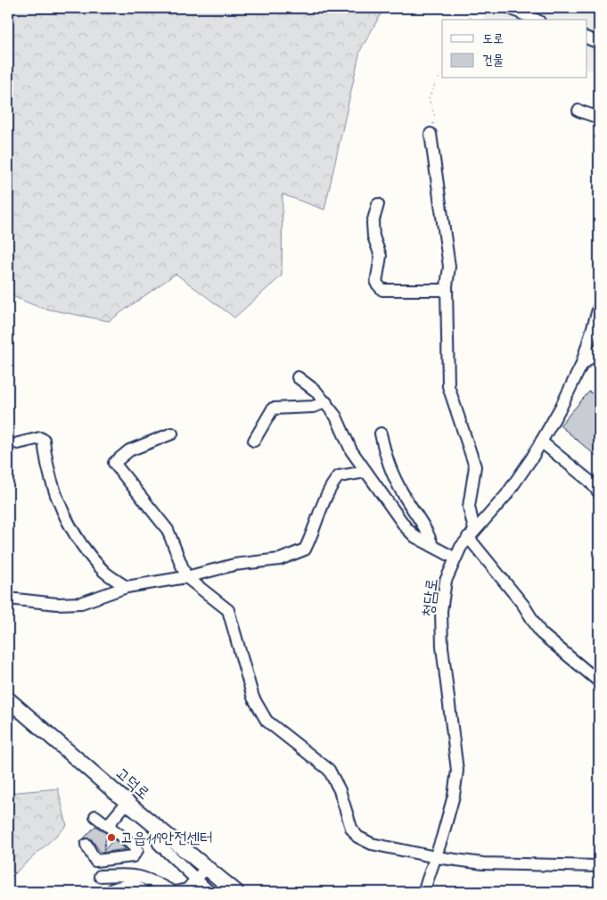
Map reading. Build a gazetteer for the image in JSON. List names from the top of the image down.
{
  "streets": {
    "main road": ["고덕로"],
    "street": ["청담로"]
  },
  "places": ["고읍119안전센터"],
  "legend": ["도로", "건물"]
}
